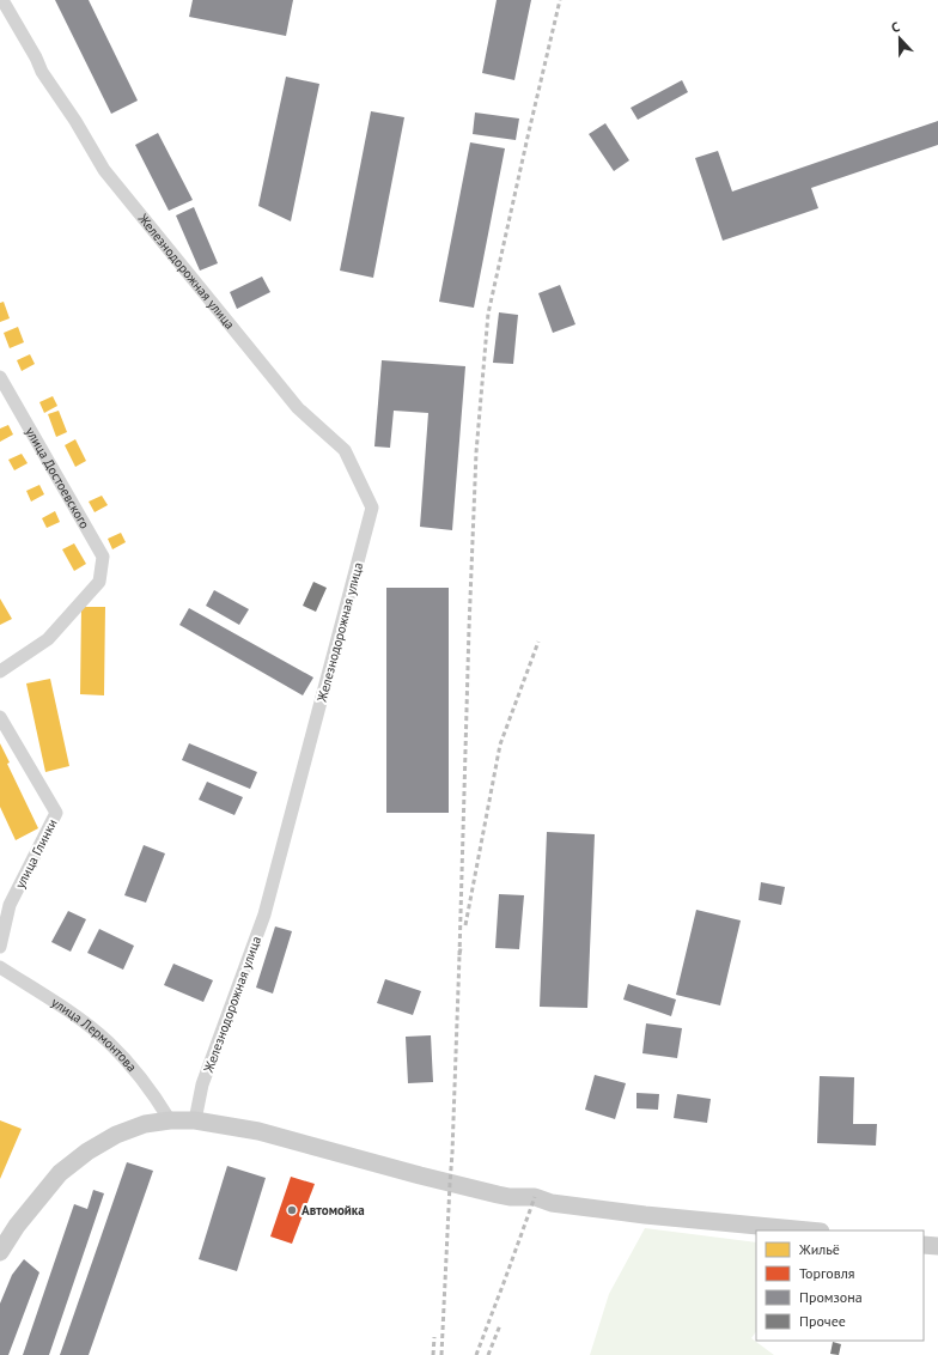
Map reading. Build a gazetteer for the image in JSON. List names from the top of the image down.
{
  "streets": {
    "street": [
      "Железнодорожная улица",
      "улица Достоевского",
      "улица Глинки",
      "улица Лермонтова"
    ]
  },
  "places": ["Автомойка"],
  "legend": [
    "Жильё",
    "Торговля",
    "Промзона",
    "Прочее"
  ],
  "north": "top"
}
